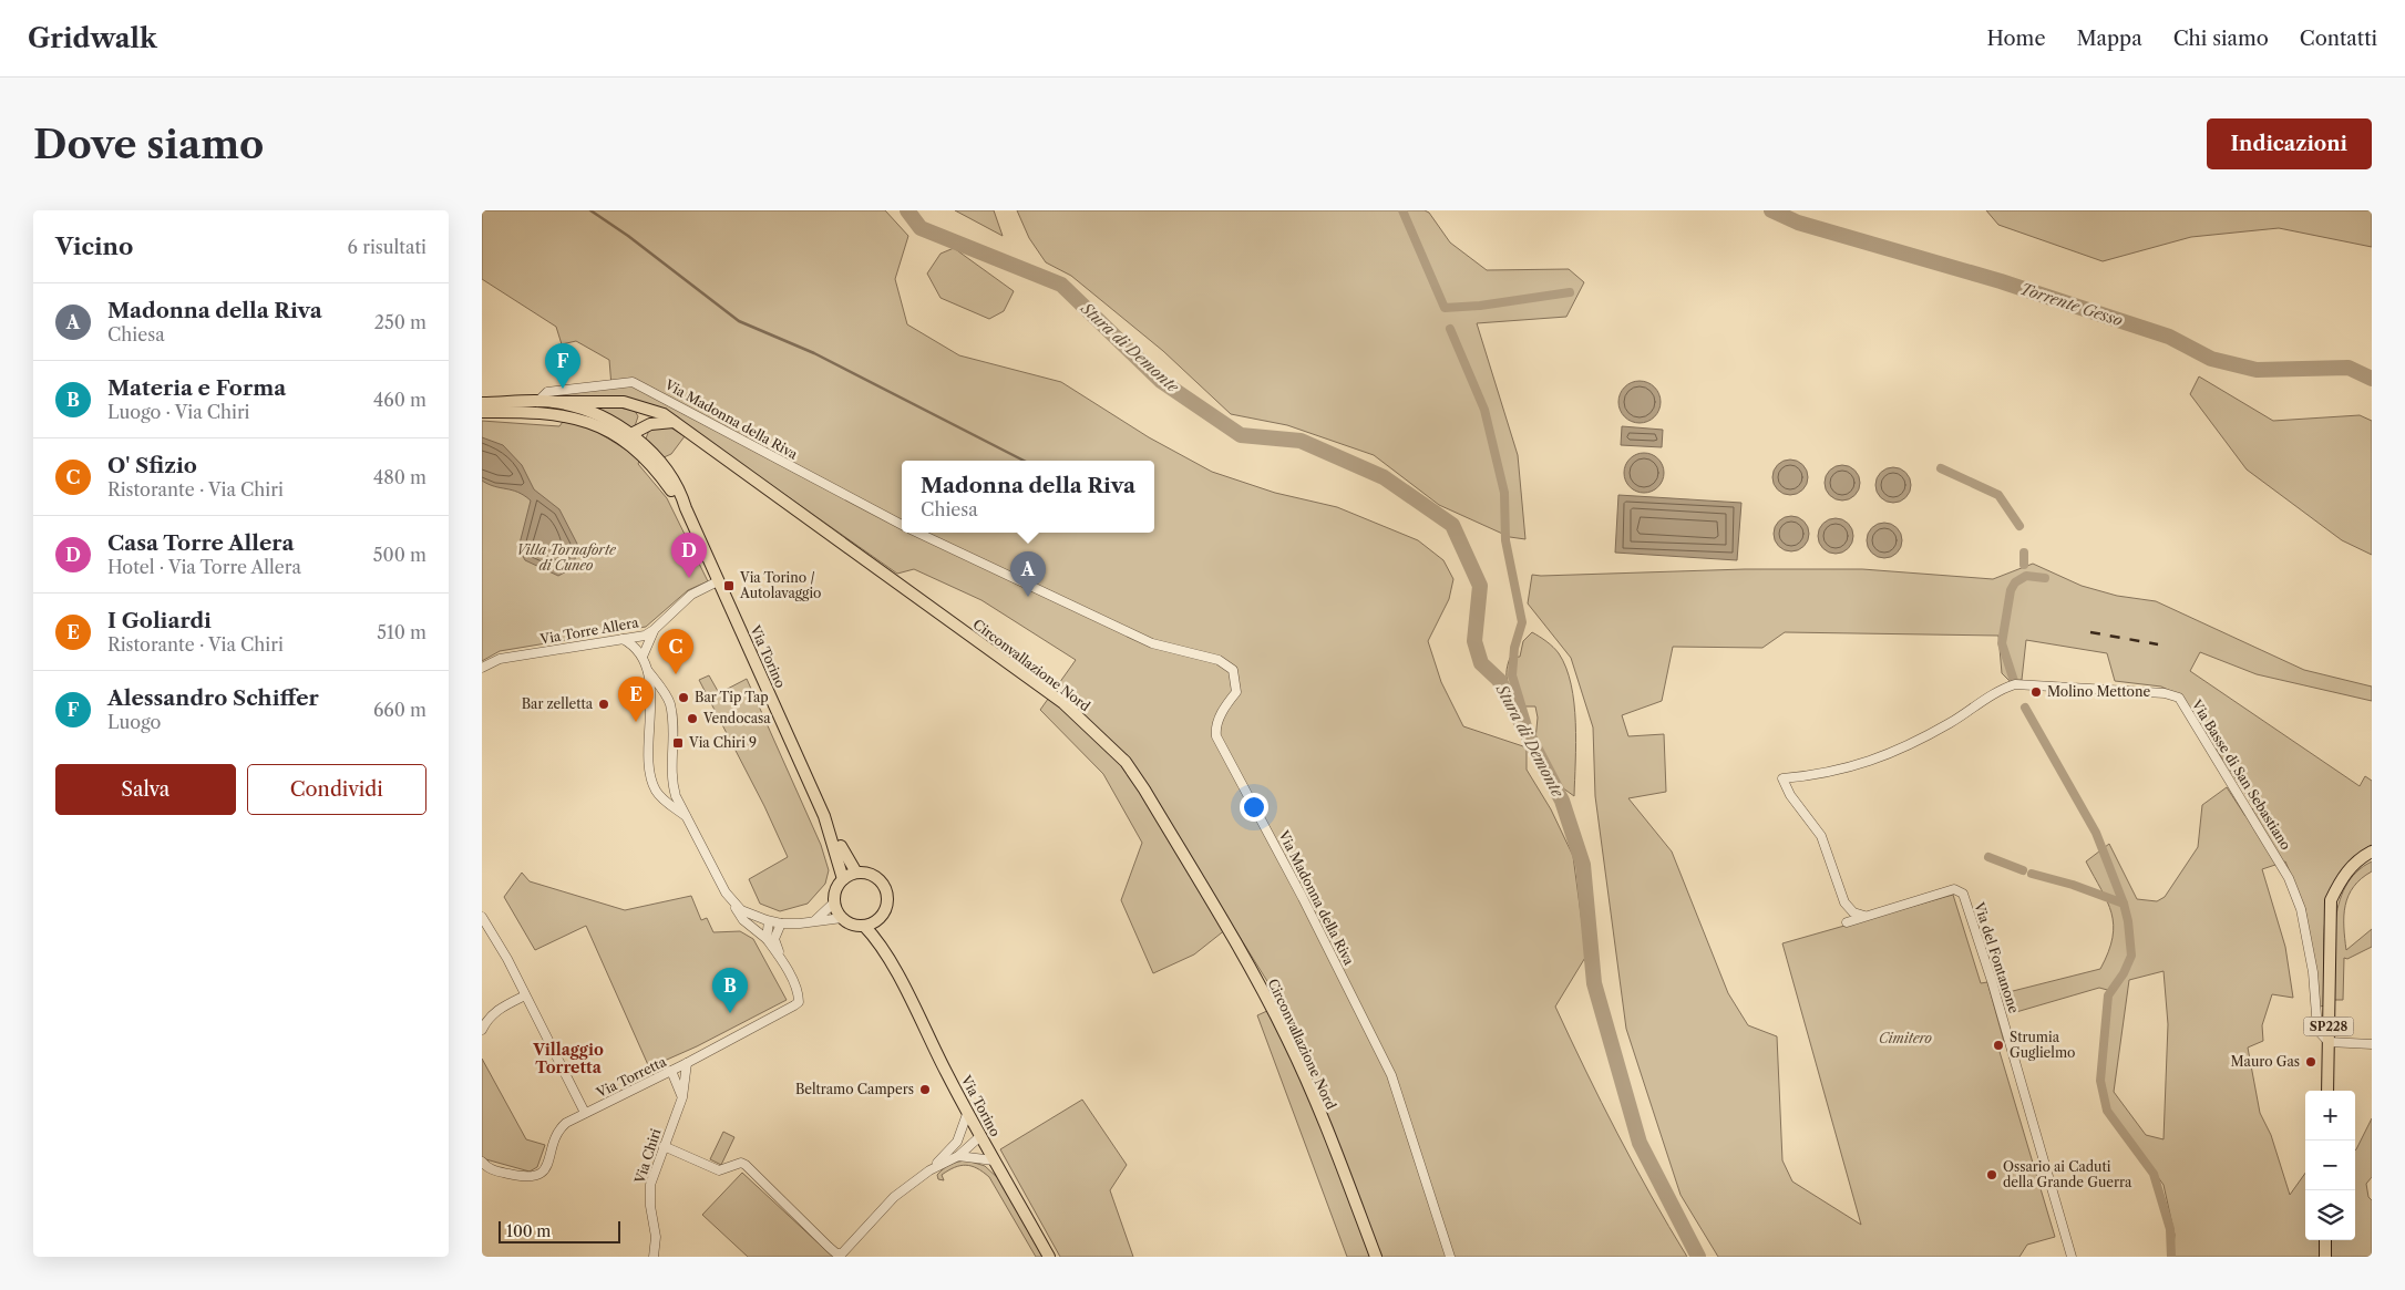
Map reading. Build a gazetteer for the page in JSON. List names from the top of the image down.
{
  "streets": {
    "main road": ["Via Torino", "Circonvallazione Nord", "SP228"],
    "street": [
      "Via Madonna della Riva",
      "Via Torre Allera",
      "Via Basse di San Sebastiano",
      "Via del Fontanone",
      "Via Torretta",
      "Via Chiri"
    ]
  },
  "crossings": [
    ["Via Madonna della Riva", "Via Torino"],
    ["Via Torre Allera", "Via Torino"],
    ["Via Torino", "Circonvallazione Nord"],
    ["Via Basse di San Sebastiano", "Via del Fontanone"],
    ["Via Basse di San Sebastiano", "SP228"],
    ["Via Torretta", "Via Chiri"]
  ],
  "districts": ["Villaggio Torretta"],
  "water": ["Torrente Gesso", "Stura di Demonte"],
  "parks": ["Villa Tornaforte di Cuneo", "Cimitero"],
  "places": {
    "transit": ["Via Torino / Autolavaggio", "Via Chiri 9"],
    "other": [
      "Molino Mettone",
      "Bar Tip Tap",
      "Bar zelletta",
      "Vendocasa",
      "Strumia Guglielmo",
      "Mauro Gas",
      "Beltramo Campers",
      "Ossario ai Caduti della Grande Guerra"
    ]
  },
  "scale_bar": "100 m",
  "page": {
    "header": "Gridwalk",
    "nav": [
      "Home",
      "Mappa",
      "Chi siamo",
      "Contatti"
    ],
    "buttons": [
      "Indicazioni",
      ["Salva", "Condividi"]
    ],
    "title": "Dove siamo",
    "heading": ["Vicino", "6 risultati"],
    "list": [
      {
        "mark": "A",
        "name": "Madonna della Riva",
        "note": "Chiesa",
        "value": "250 m"
      },
      {
        "mark": "B",
        "name": "Materia e Forma",
        "note": "Luogo · Via Chiri",
        "value": "460 m"
      },
      {
        "mark": "C",
        "name": "O' Sfizio",
        "note": "Ristorante · Via Chiri",
        "value": "480 m"
      },
      {
        "mark": "D",
        "name": "Casa Torre Allera",
        "note": "Hotel · Via Torre Allera",
        "value": "500 m"
      },
      {
        "mark": "E",
        "name": "I Goliardi",
        "note": "Ristorante · Via Chiri",
        "value": "510 m"
      },
      {
        "mark": "F",
        "name": "Alessandro Schiffer",
        "note": "Luogo",
        "value": "660 m"
      }
    ],
    "pins": [
      "F",
      "D",
      "A",
      "C",
      "E",
      "B"
    ],
    "popup": ["Madonna della Riva", "Chiesa"],
    "map_buttons": ["+", "−"],
    "scale": "100 m"
  }
}
